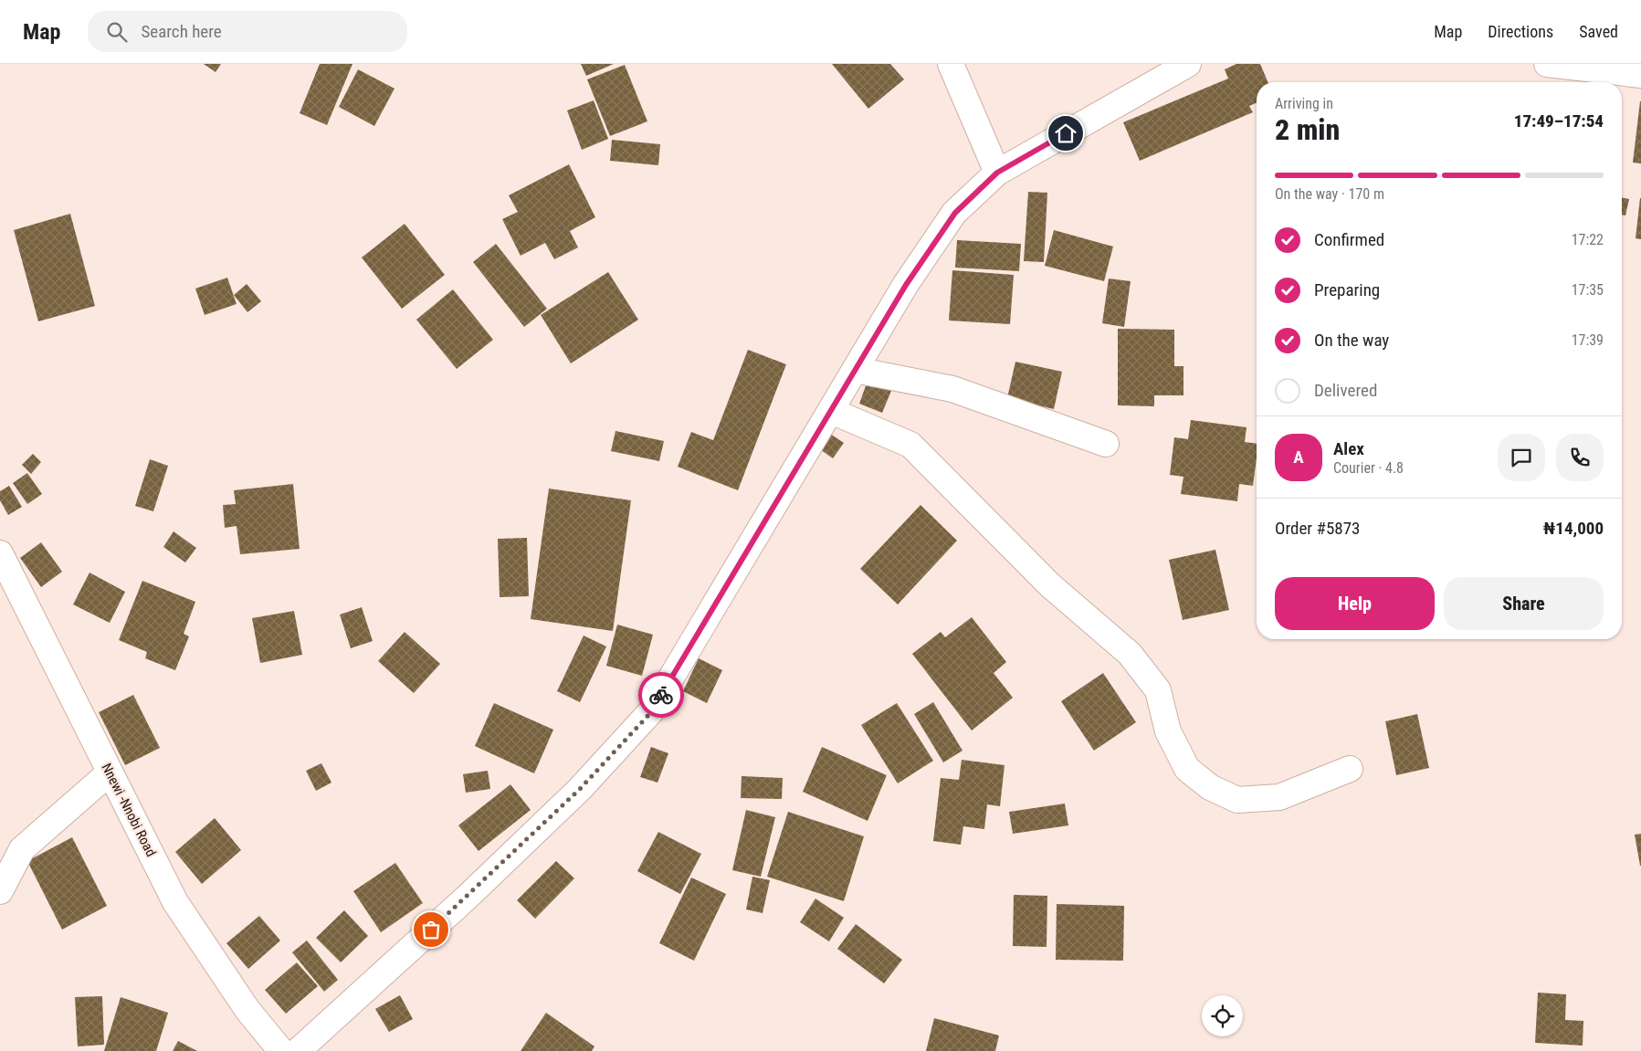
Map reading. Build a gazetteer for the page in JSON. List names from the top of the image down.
{
  "streets": {
    "street": ["Nnewi -Nnobi Road"]
  },
  "page": {
    "header": "Map",
    "search": "Search here",
    "nav": ["Map", "Directions", "Saved"],
    "heading": ["2 min", "Arriving in", "17:49–17:54"],
    "panel": [
      "Alex",
      "Courier · 4.8",
      "Order #5873",
      "₦14,000"
    ],
    "bar": "On the way · 170 m",
    "list": [
      ["Confirmed", "17:22"],
      ["Preparing", "17:35"],
      ["On the way", "17:39"],
      "Delivered"
    ],
    "round": "A",
    "buttons": ["Help", "Share"]
  }
}
